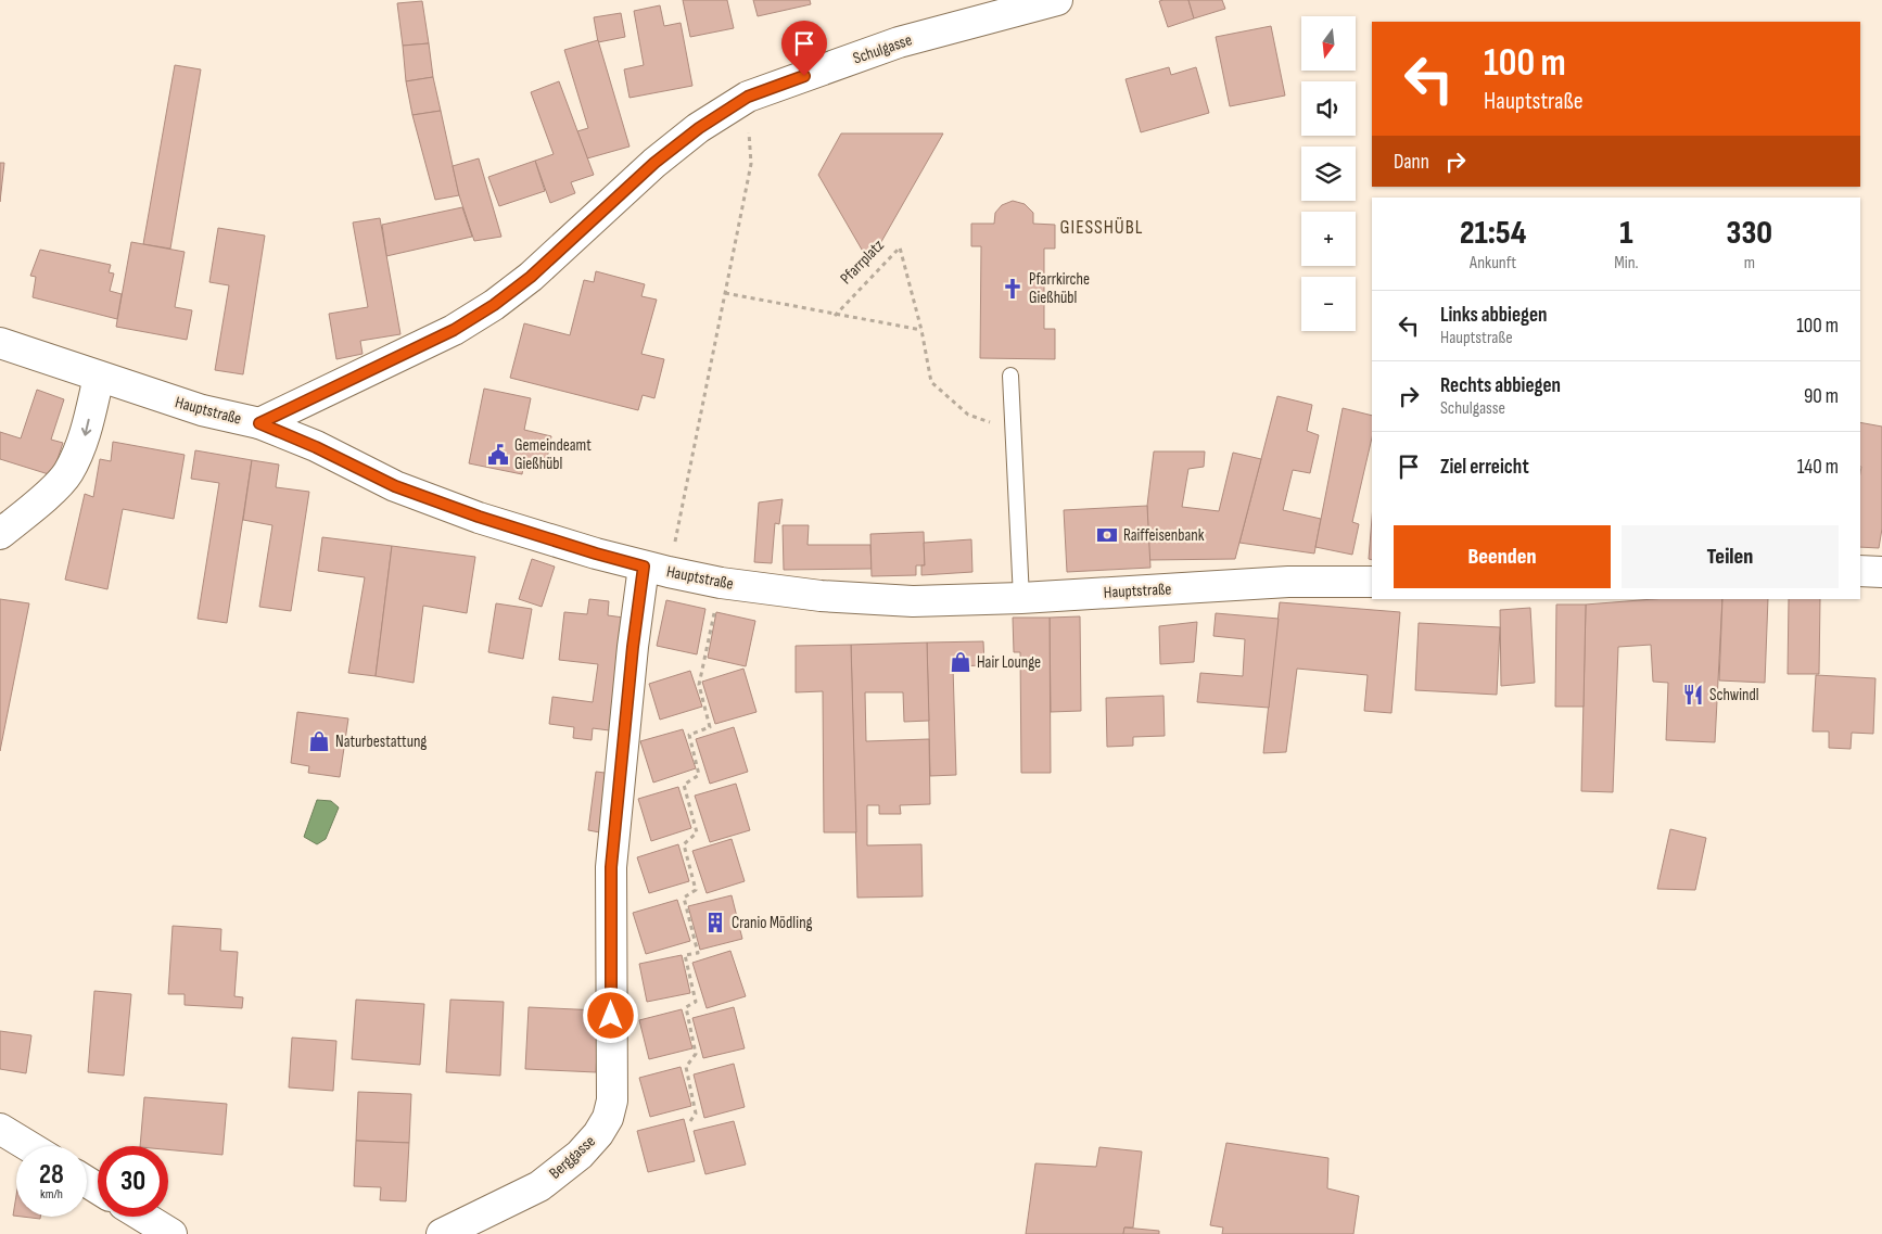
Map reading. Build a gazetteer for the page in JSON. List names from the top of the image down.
{
  "streets": {
    "street": ["Schulgasse", "Hauptstraße", "Berggasse"],
    "path": ["Pfarrplatz"]
  },
  "crossings": [
    ["Schulgasse", "Hauptstraße"],
    ["Hauptstraße", "Berggasse"]
  ],
  "districts": ["GIESSHÜBL"],
  "places": {
    "church": ["Pfarrkirche Gießhübl"],
    "public building": ["Gemeindeamt Gießhübl"],
    "bank": ["Raiffeisenbank"],
    "shop": ["Hair Lounge", "Naturbestattung"],
    "restaurant": ["Schwindl"],
    "building": ["Cranio Mödling"]
  },
  "north": "bottom",
  "page": {
    "map_buttons": ["+", "−"],
    "turn": ["100 m", "Hauptstraße"],
    "then": "Dann",
    "eta": [
      "21:54",
      "Ankunft",
      "1",
      "Min.",
      "330",
      "m"
    ],
    "list": [
      {
        "name": "Links abbiegen",
        "note": "Hauptstraße",
        "value": "100 m"
      },
      {
        "name": "Rechts abbiegen",
        "note": "Schulgasse",
        "value": "90 m"
      },
      {
        "name": "Ziel erreicht",
        "value": "140 m"
      }
    ],
    "buttons": ["Beenden", "Teilen"],
    "speed": "28 km/h",
    "limit": "30"
  }
}
